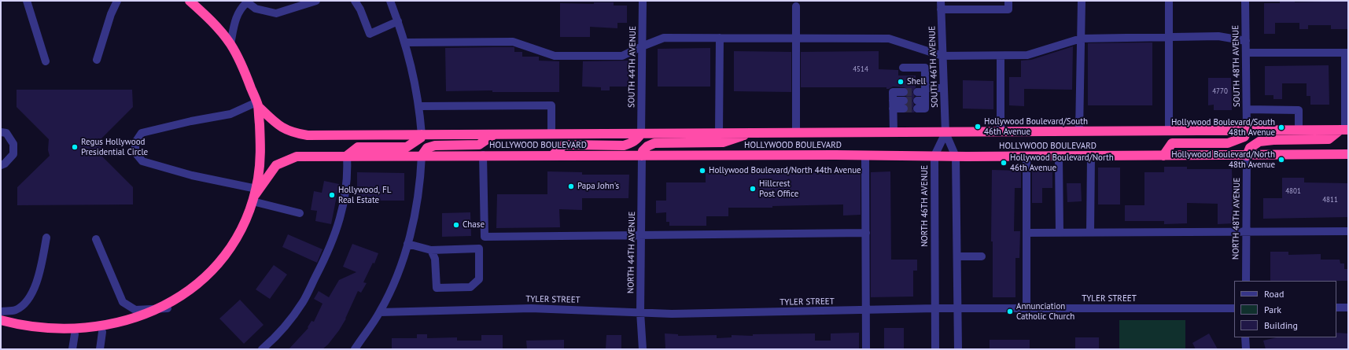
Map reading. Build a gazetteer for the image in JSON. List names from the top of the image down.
{
  "streets": {
    "highway": ["HOLLYWOOD BOULEVARD"],
    "street": [
      "SOUTH 48TH AVENUE",
      "SOUTH 44TH AVENUE",
      "SOUTH 46TH AVENUE",
      "NORTH 46TH AVENUE",
      "NORTH 48TH AVENUE",
      "NORTH 44TH AVENUE",
      "TYLER STREET"
    ]
  },
  "crossings": [
    ["SOUTH 48TH AVENUE", "HOLLYWOOD BOULEVARD"],
    ["SOUTH 44TH AVENUE", "HOLLYWOOD BOULEVARD"],
    ["SOUTH 46TH AVENUE", "HOLLYWOOD BOULEVARD"],
    ["SOUTH 46TH AVENUE", "NORTH 46TH AVENUE"],
    ["HOLLYWOOD BOULEVARD", "NORTH 46TH AVENUE"],
    ["HOLLYWOOD BOULEVARD", "NORTH 48TH AVENUE"],
    ["HOLLYWOOD BOULEVARD", "NORTH 44TH AVENUE"],
    ["NORTH 46TH AVENUE", "TYLER STREET"],
    ["NORTH 44TH AVENUE", "TYLER STREET"]
  ],
  "places": [
    "Shell",
    "Hollywood Boulevard/South 46th Avenue",
    "Hollywood Boulevard/South 48th Avenue",
    "Regus Hollywood Presidential Circle",
    "Hollywood Boulevard/North 48th Avenue",
    "Hollywood Boulevard/North 46th Avenue",
    "Hollywood Boulevard/North 44th Avenue",
    "Papa John's",
    "Hillcrest Post Office",
    "Hollywood, FL Real Estate",
    "Chase",
    "Annunciation Catholic Church"
  ],
  "house_numbers": [
    "4514",
    "4770",
    "4801",
    "4811"
  ],
  "legend": ["Road", "Park", "Building"]
}
